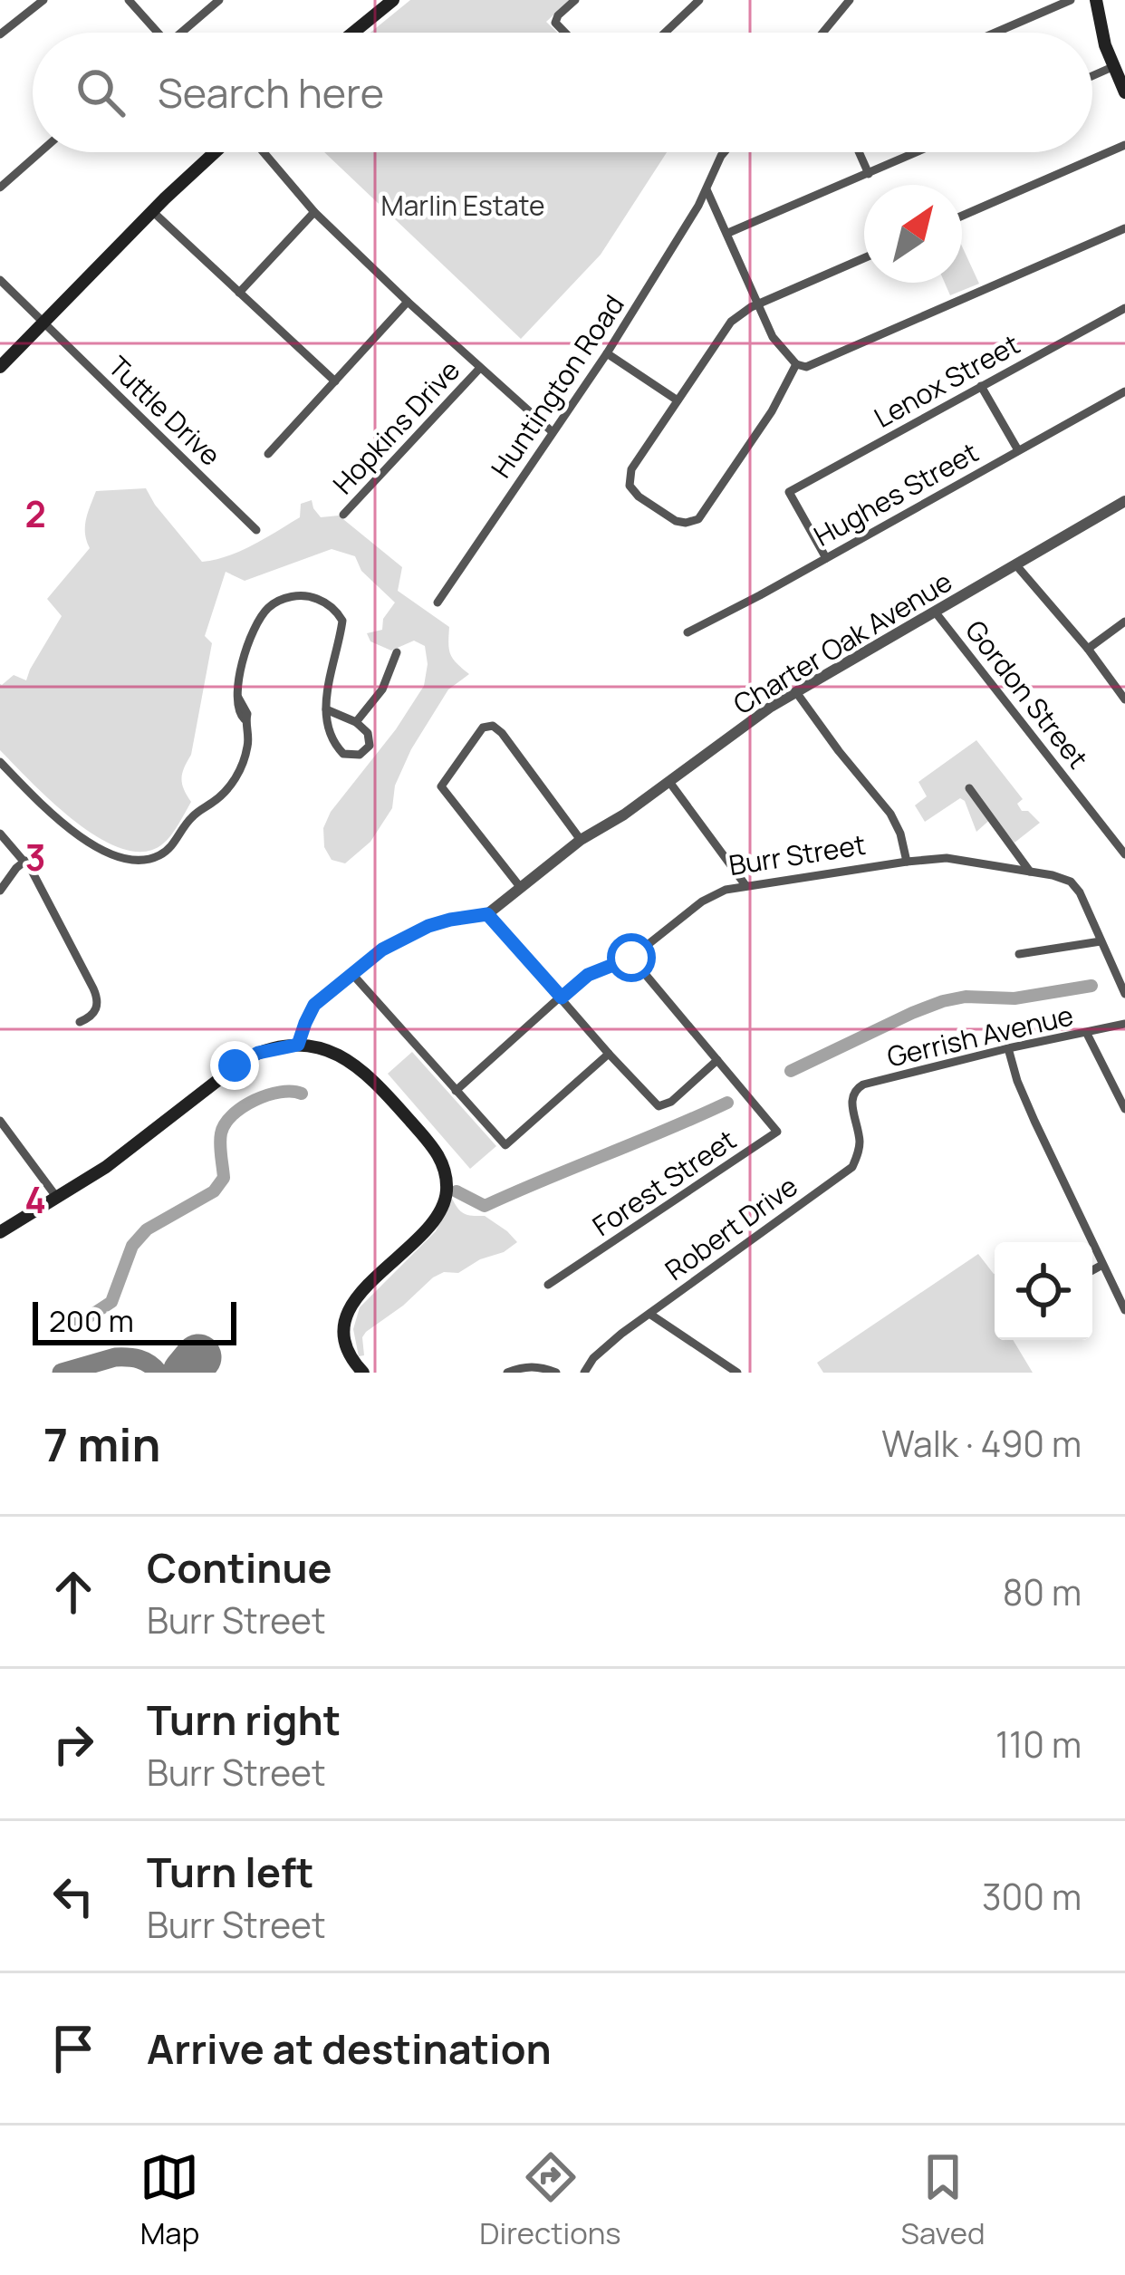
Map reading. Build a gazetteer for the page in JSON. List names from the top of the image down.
{
  "streets": {
    "street": [
      "Lenox Street",
      "Huntington Road",
      "Tuttle Drive",
      "Hopkins Drive",
      "Hughes Street",
      "Charter Oak Avenue",
      "Gordon Street",
      "Burr Street",
      "Gerrish Avenue",
      "Forest Street",
      "Robert Drive"
    ]
  },
  "crossings": [
    ["Lenox Street", "Hughes Street"],
    ["Charter Oak Avenue", "Gordon Street"],
    ["Burr Street", "Forest Street"],
    ["Gerrish Avenue", "Robert Drive"]
  ],
  "parks": ["Marlin Estate"],
  "scale_bar": "200 m",
  "north": "top right",
  "page": {
    "search": "Search here",
    "scale": "200 m",
    "heading": ["7 min", "Walk · 490 m"],
    "list": [
      ["Continue", "Burr Street", "80 m"],
      ["Turn right", "Burr Street", "110 m"],
      ["Turn left", "Burr Street", "300 m"],
      "Arrive at destination"
    ],
    "nav": ["Map", "Directions", "Saved"]
  },
  "grid": {
    "rows": ["2", "3", "4"]
  }
}
